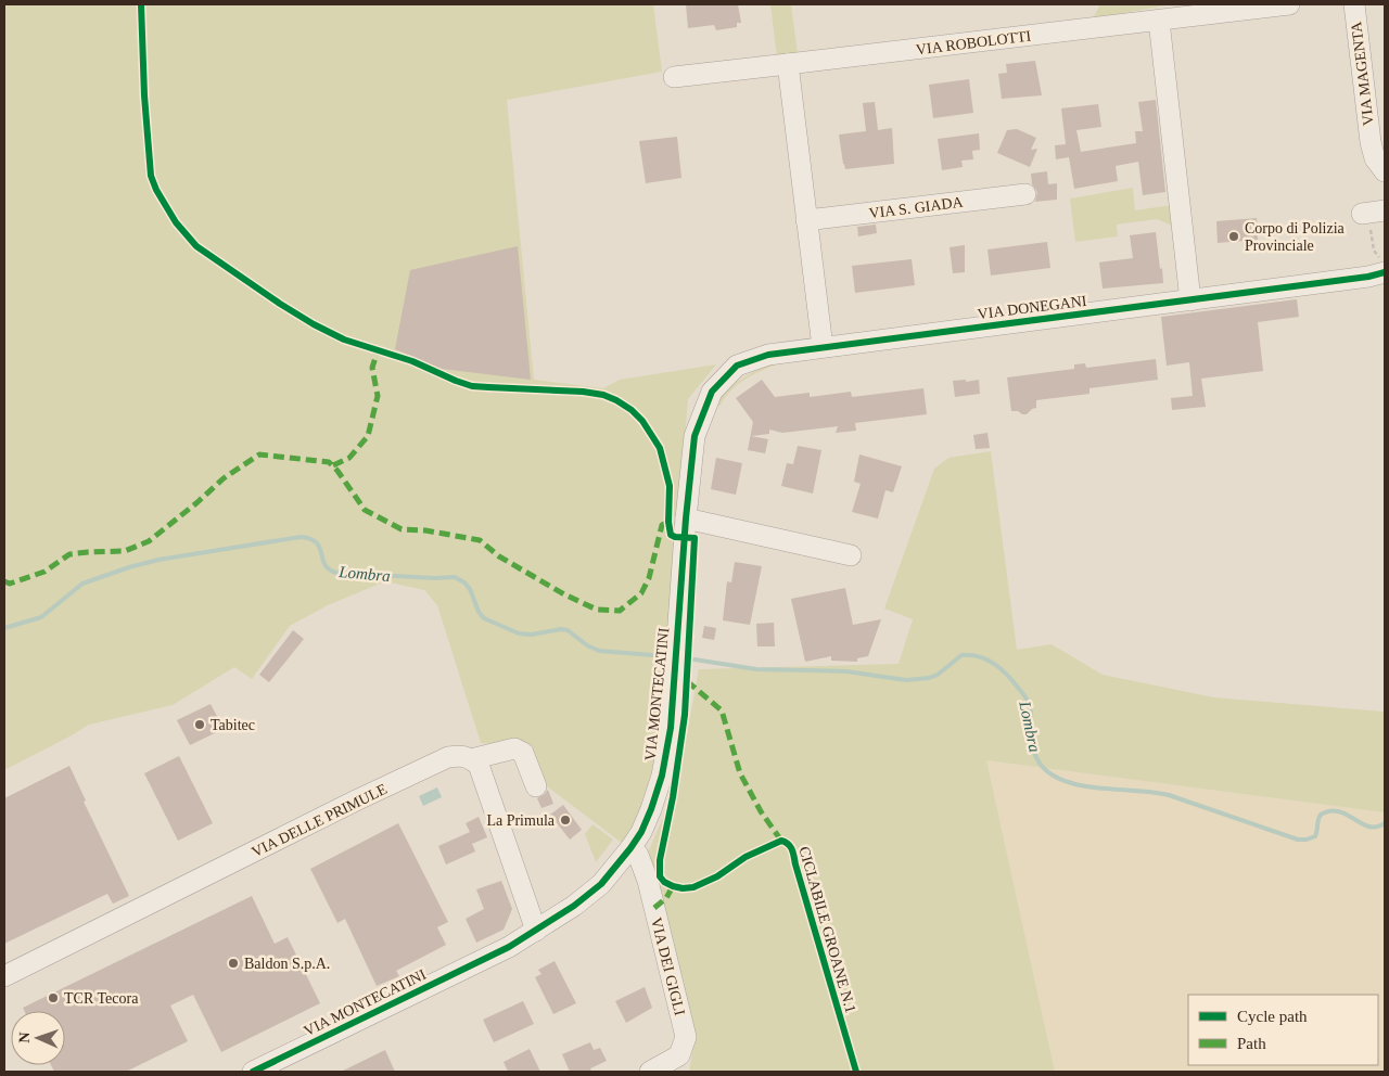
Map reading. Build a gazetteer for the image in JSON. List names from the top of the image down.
{
  "streets": {
    "street": [
      "VIA ROBOLOTTI",
      "VIA MAGENTA",
      "VIA S. GIADA",
      "VIA DONEGANI",
      "VIA MONTECATINI",
      "VIA DELLE PRIMULE",
      "VIA DEI GIGLI"
    ],
    "cycle path": ["CICLABILE GROANE N.1"]
  },
  "crossings": [
    ["VIA DONEGANI", "VIA MONTECATINI"],
    ["VIA MONTECATINI", "VIA DEI GIGLI"]
  ],
  "water": ["Lombra"],
  "places": [
    "Corpo di Polizia Provinciale",
    "Tabitec",
    "La Primula",
    "Baldon S.p.A.",
    "TCR Tecora"
  ],
  "legend": ["Cycle path", "Path"],
  "north": "left"
}
